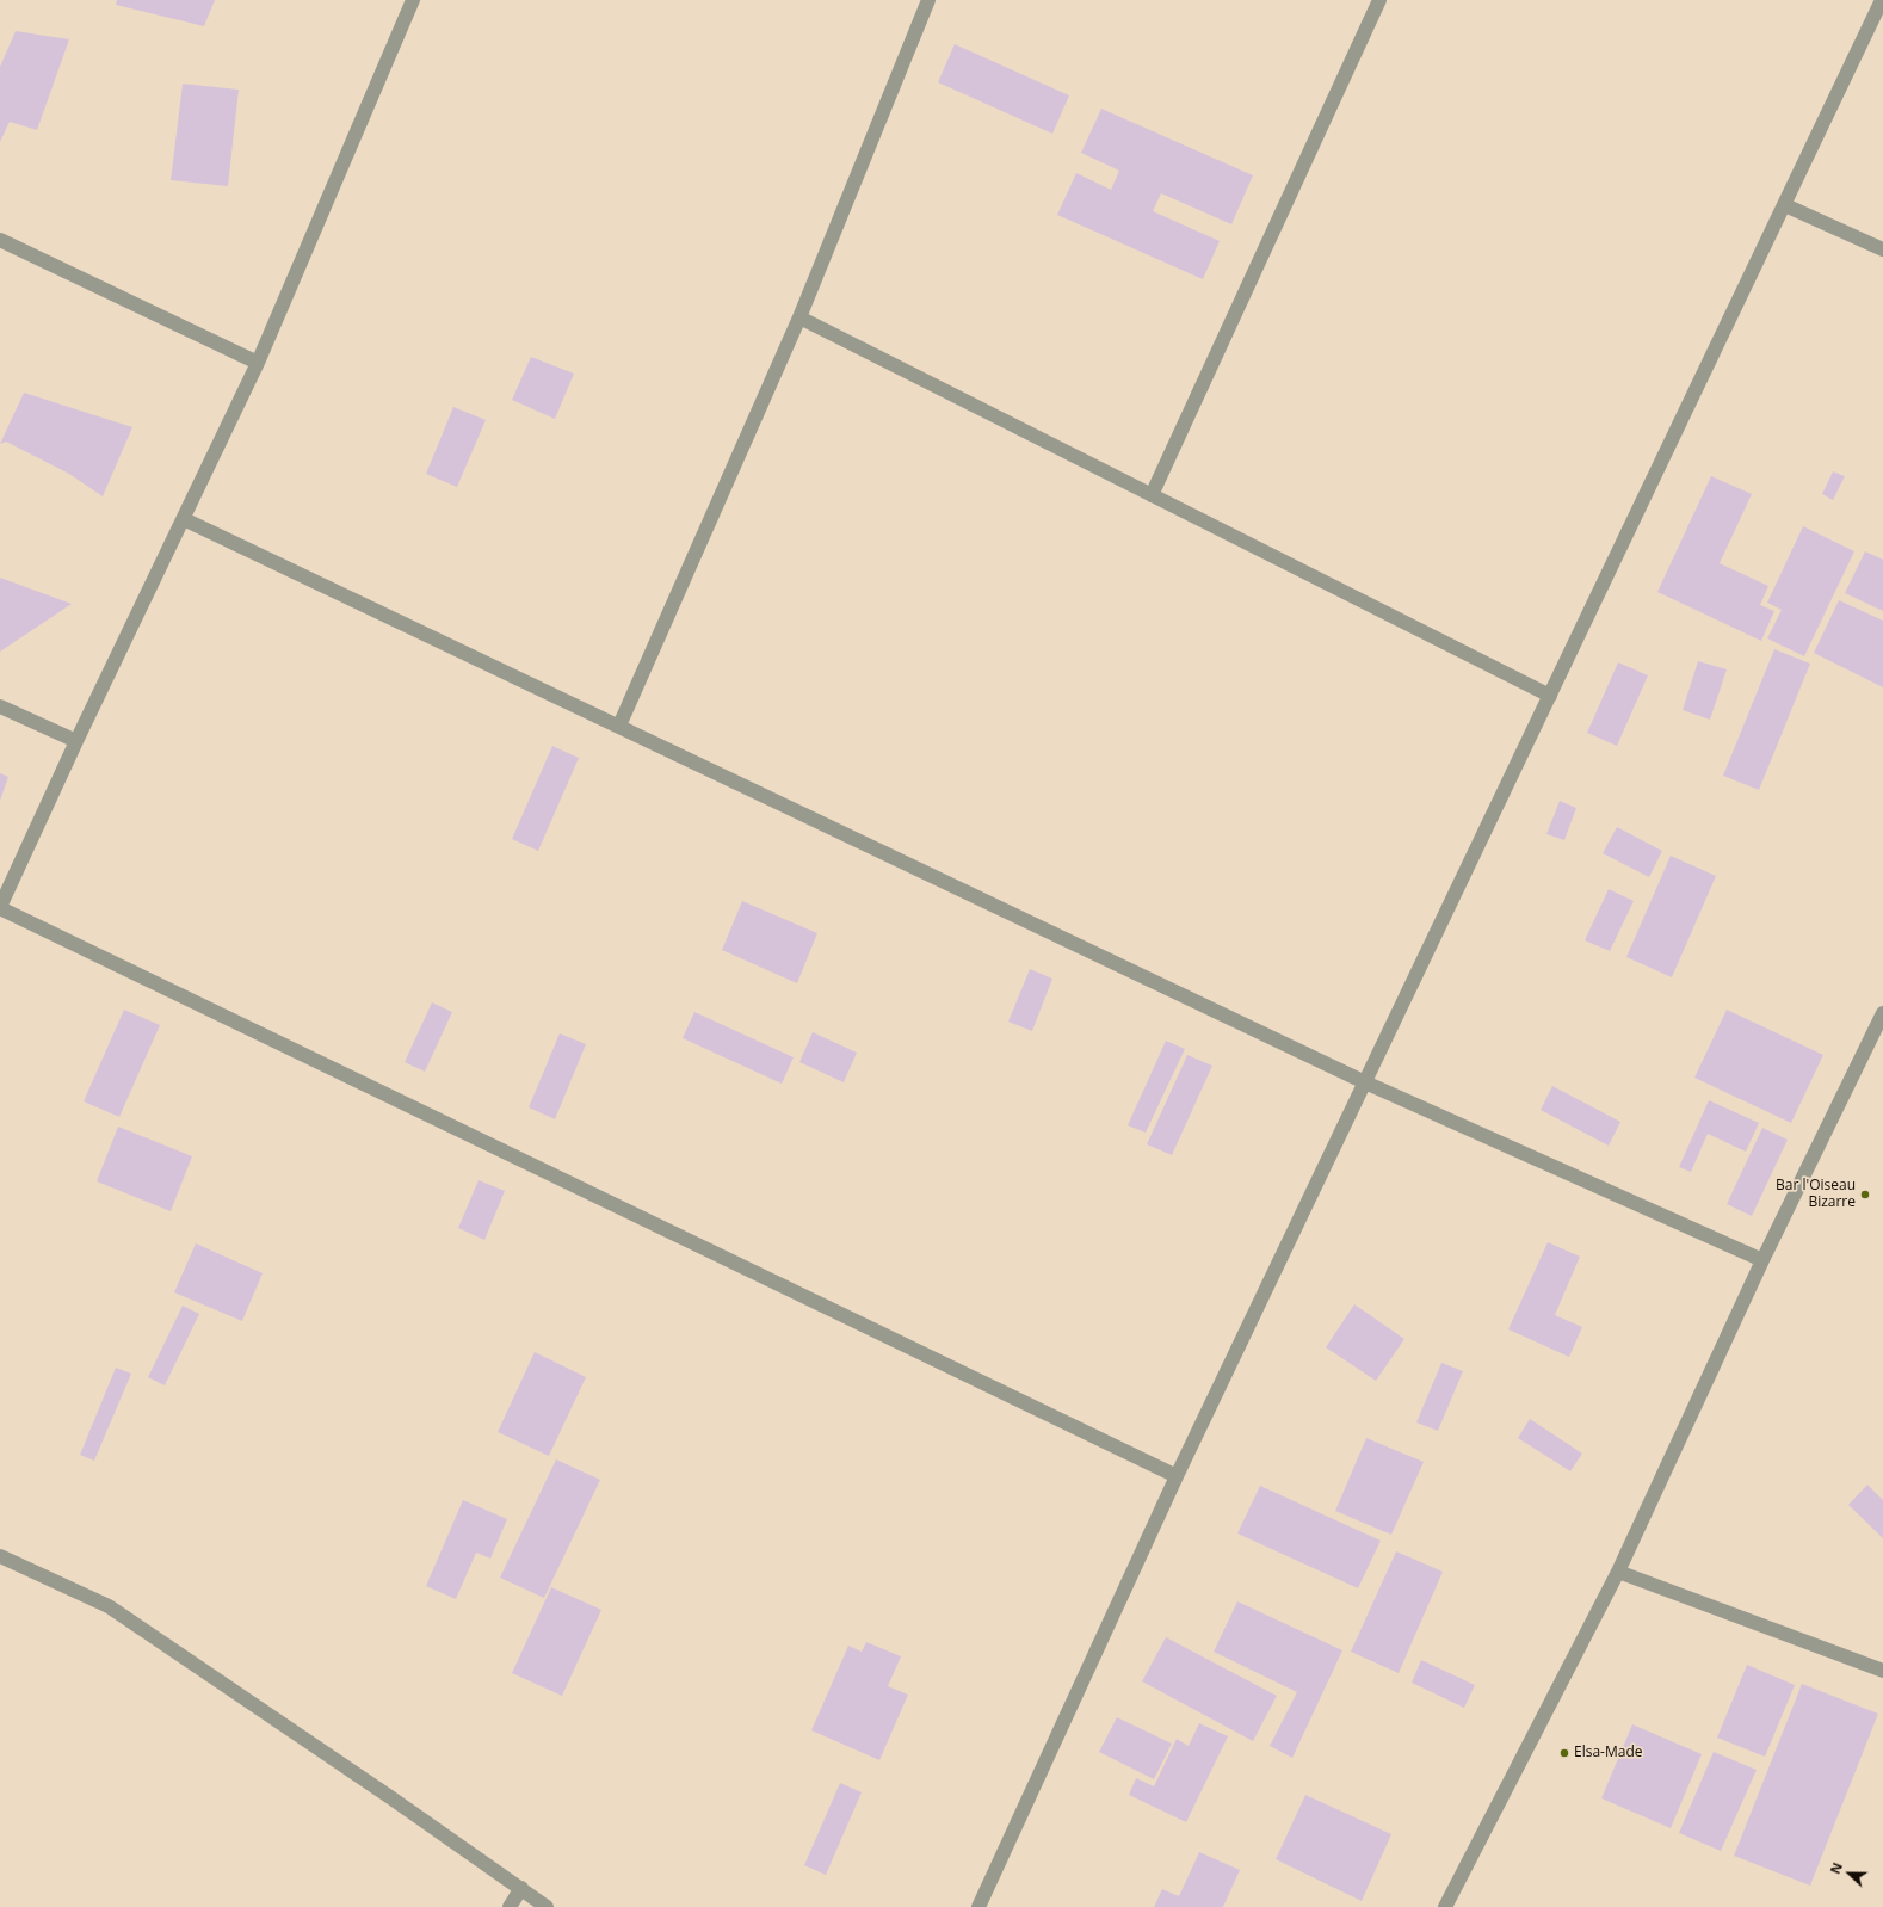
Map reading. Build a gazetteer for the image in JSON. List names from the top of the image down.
{
  "places": ["Bar l'Oiseau Bizarre", "Elsa-Made"],
  "north": "left"
}
